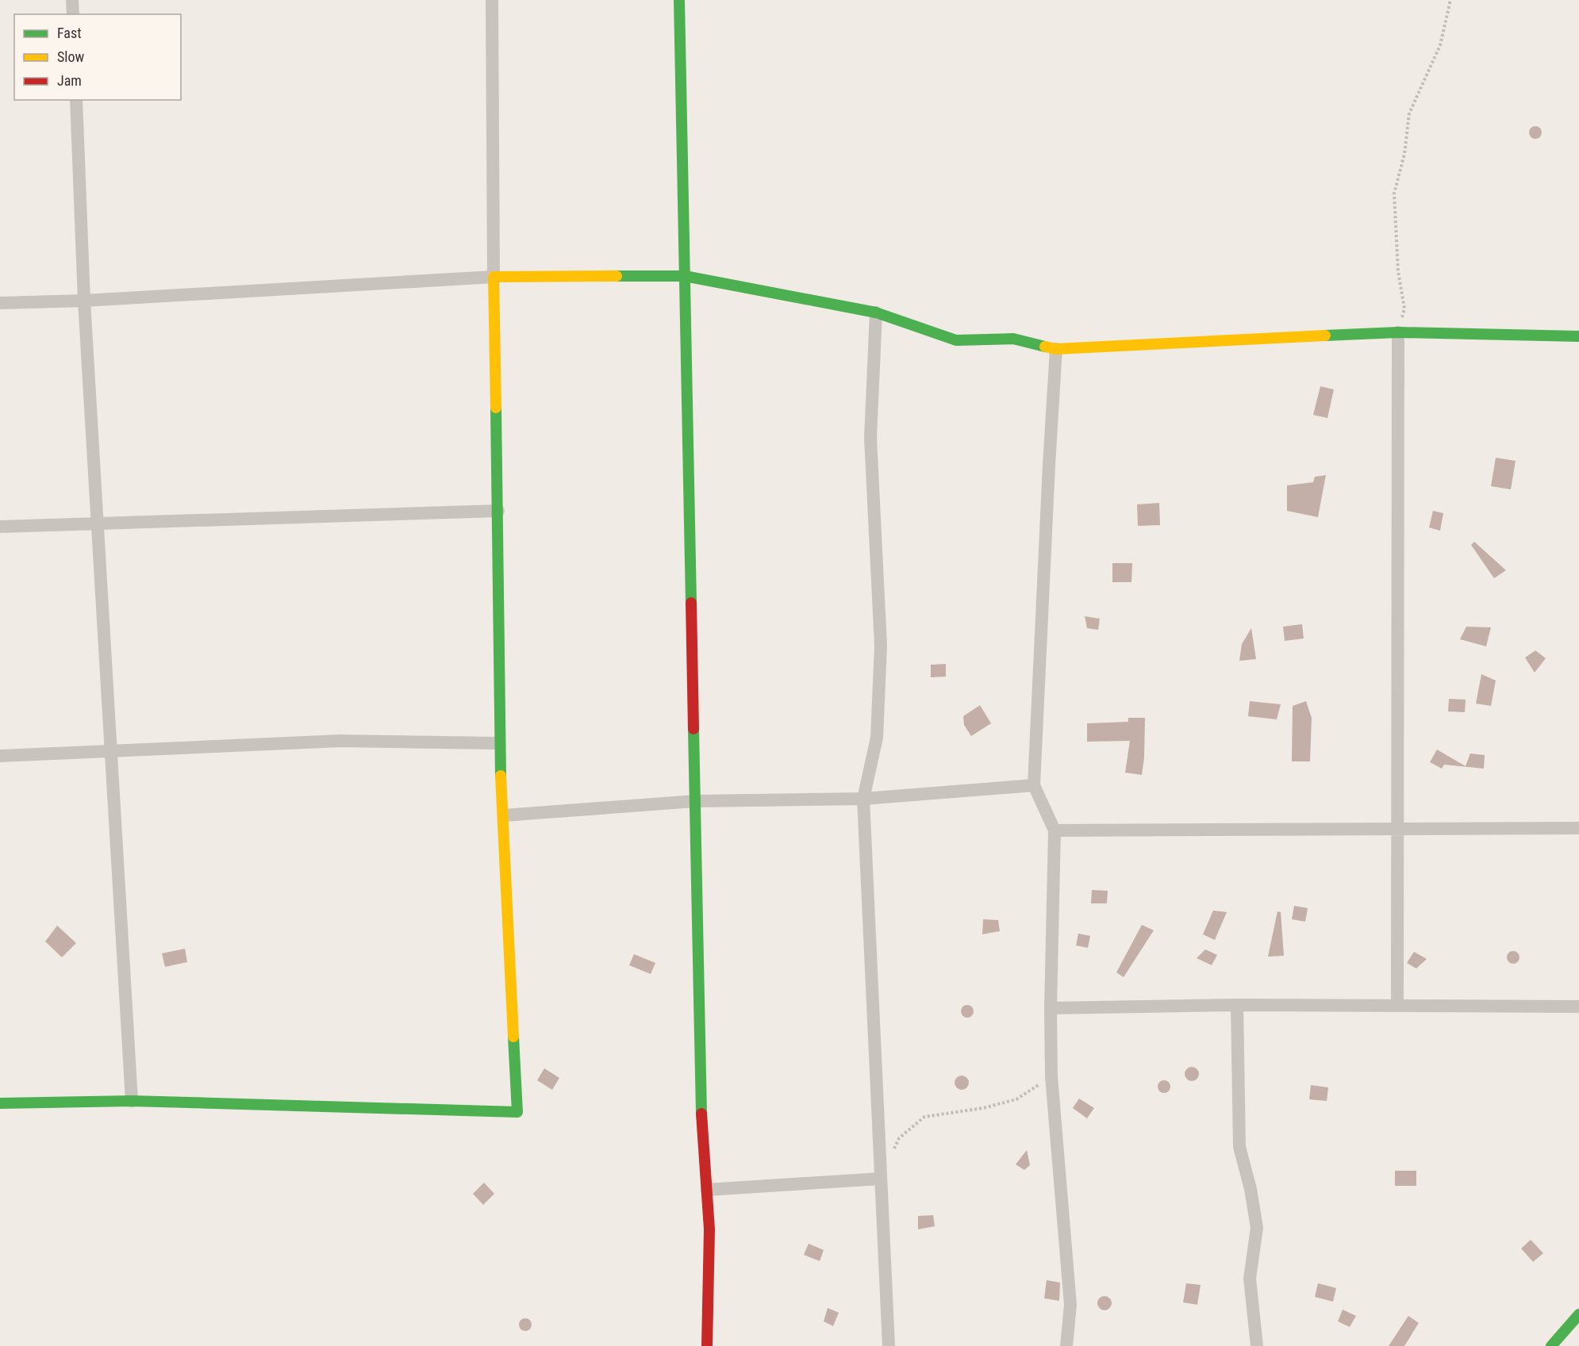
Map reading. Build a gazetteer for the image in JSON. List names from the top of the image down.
{
  "legend": ["Fast", "Slow", "Jam"]
}
